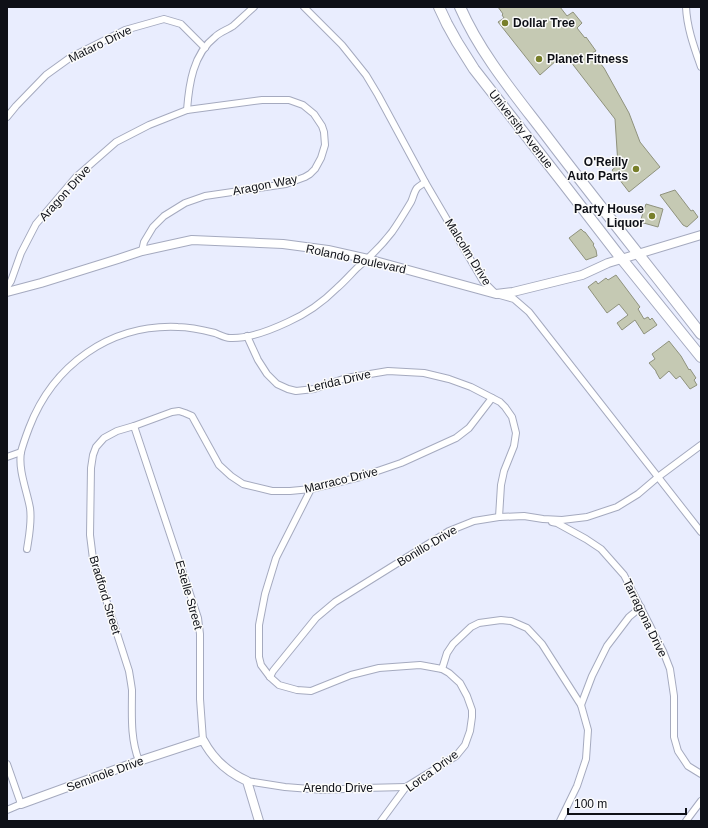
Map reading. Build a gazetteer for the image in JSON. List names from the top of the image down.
{
  "streets": {
    "main road": ["University Avenue"],
    "street": [
      "Mataro Drive",
      "Aragon Way",
      "Aragon Drive",
      "Malcolm Drive",
      "Rolando Boulevard",
      "Lerida Drive",
      "Marraco Drive",
      "Bonillo Drive",
      "Bradford Street",
      "Estelle Street",
      "Tarragona Drive",
      "Lorca Drive",
      "Seminole Drive",
      "Arendo Drive"
    ]
  },
  "crossings": [
    ["University Avenue", "Rolando Boulevard"],
    ["Aragon Way", "Aragon Drive"],
    ["Aragon Way", "Rolando Boulevard"],
    ["Malcolm Drive", "Rolando Boulevard"],
    ["Malcolm Drive", "Bonillo Drive"],
    ["Lerida Drive", "Marraco Drive"],
    ["Lerida Drive", "Bonillo Drive"],
    ["Marraco Drive", "Bradford Street"],
    ["Marraco Drive", "Estelle Street"],
    ["Bonillo Drive", "Tarragona Drive"],
    ["Bradford Street", "Estelle Street"],
    ["Bradford Street", "Seminole Drive"],
    ["Estelle Street", "Seminole Drive"],
    ["Estelle Street", "Arendo Drive"],
    ["Lorca Drive", "Arendo Drive"]
  ],
  "places": [
    "Dollar Tree",
    "Planet Fitness",
    "O'Reilly Auto Parts",
    "Party House Liquor"
  ],
  "scale_bar": "100 m"
}
